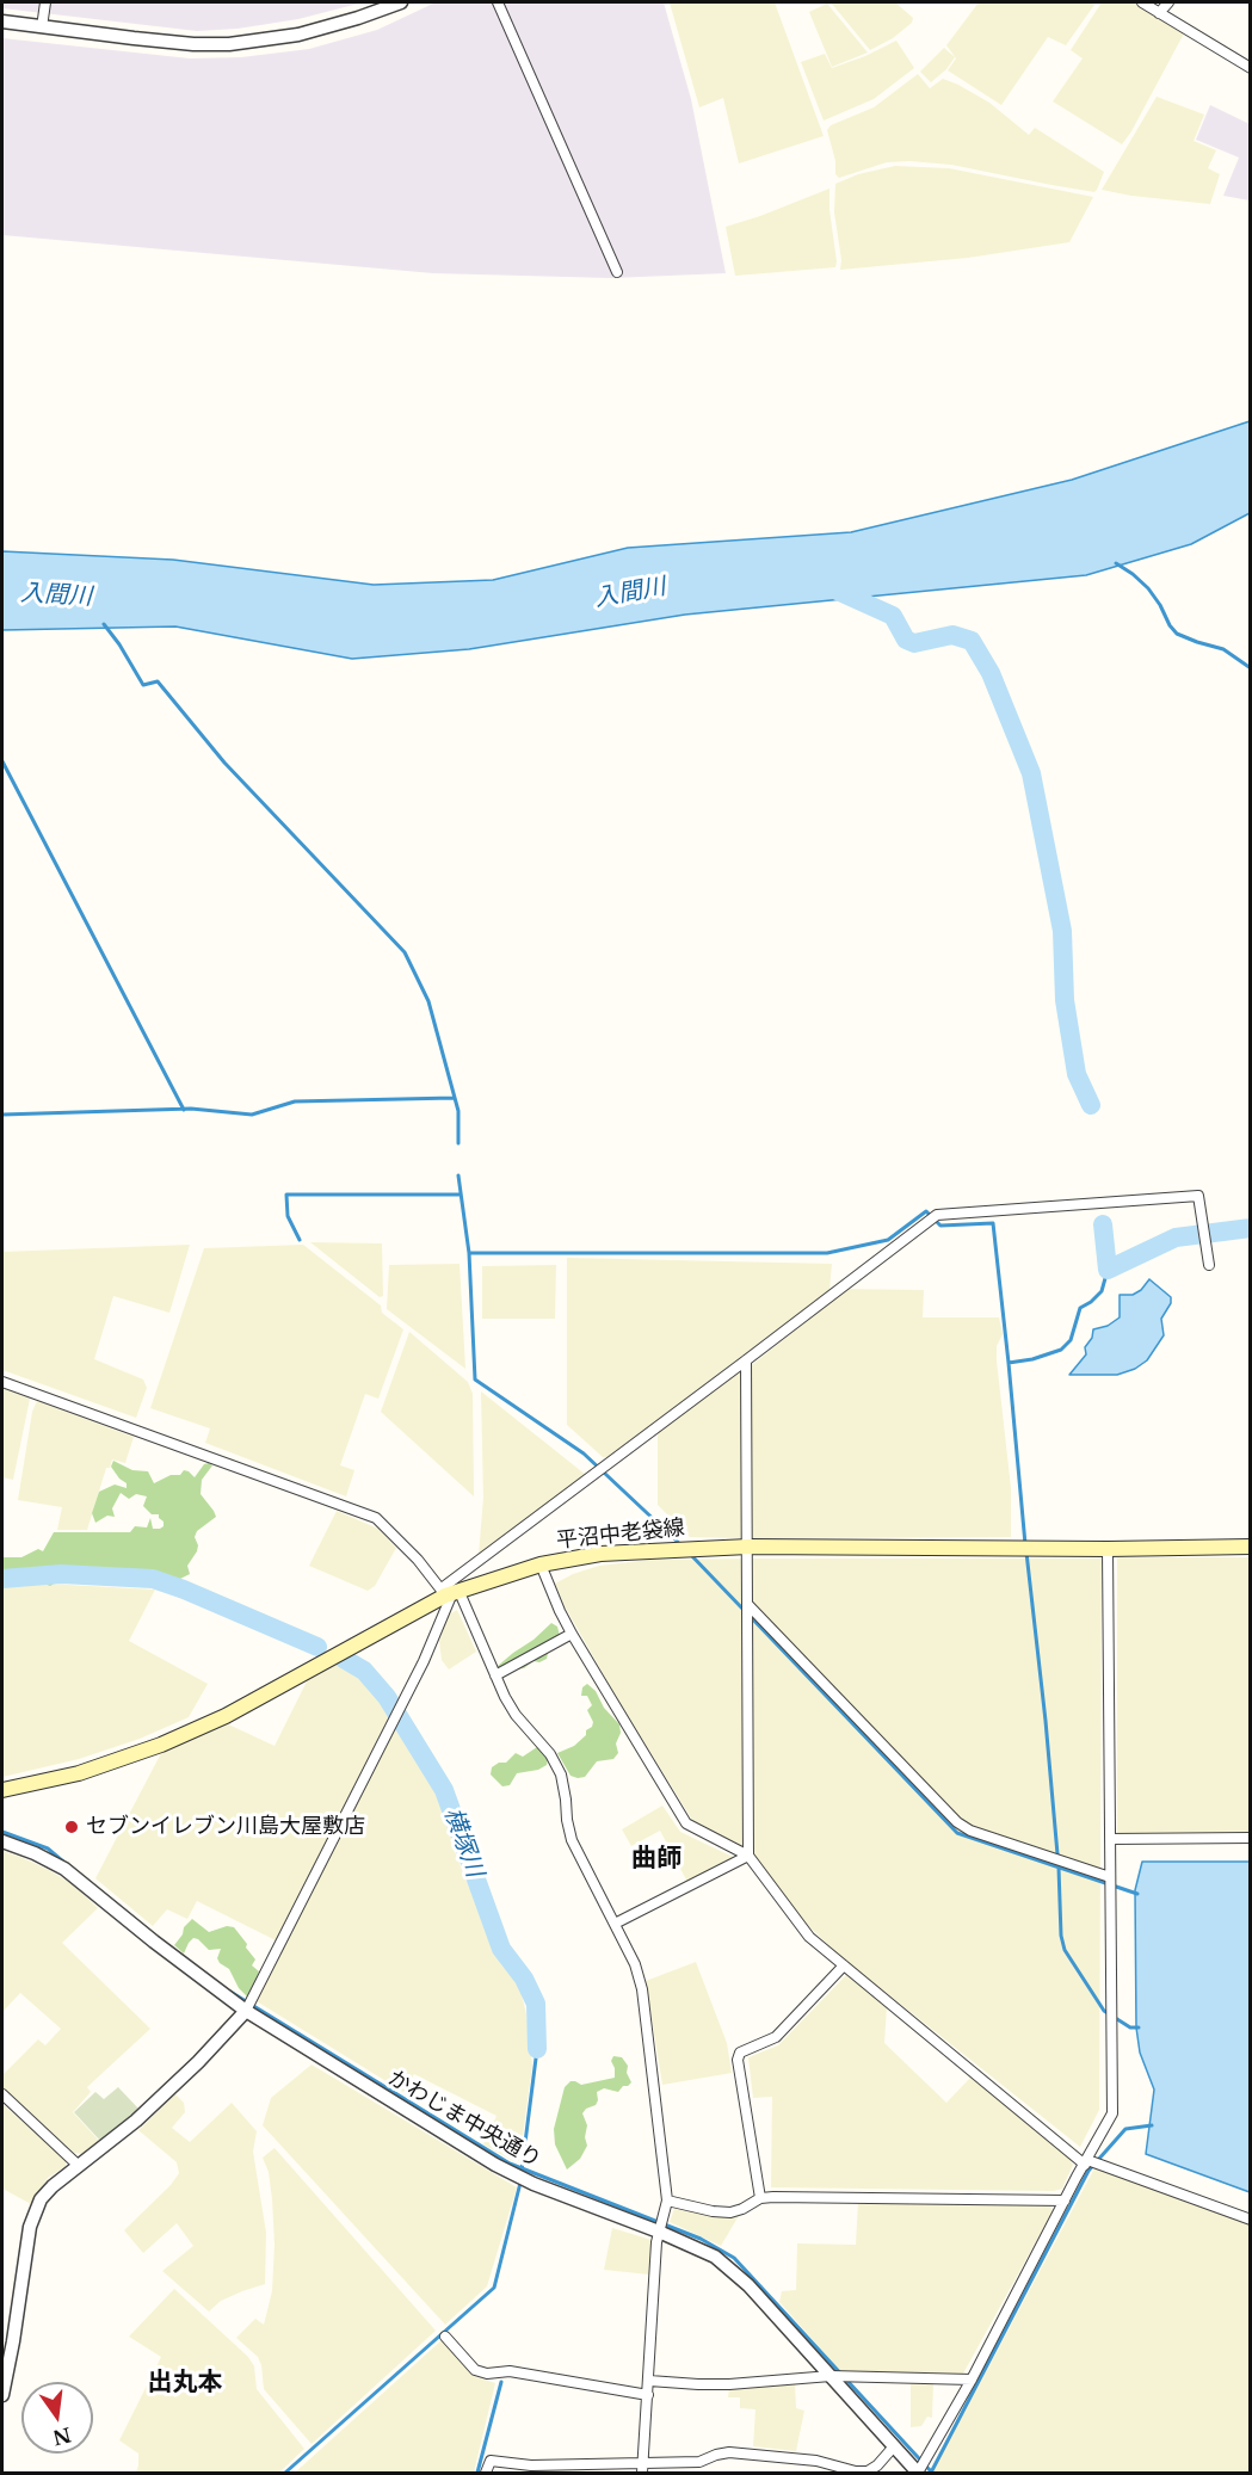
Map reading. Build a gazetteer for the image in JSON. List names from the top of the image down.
{
  "streets": {
    "main road": ["平沼中老袋線"],
    "street": ["かわじま中央通り"]
  },
  "districts": ["曲師", "出丸本"],
  "water": ["入間川", "横塚川"],
  "places": ["セブンイレブン川島大屋敷店"],
  "north": "bottom"
}
